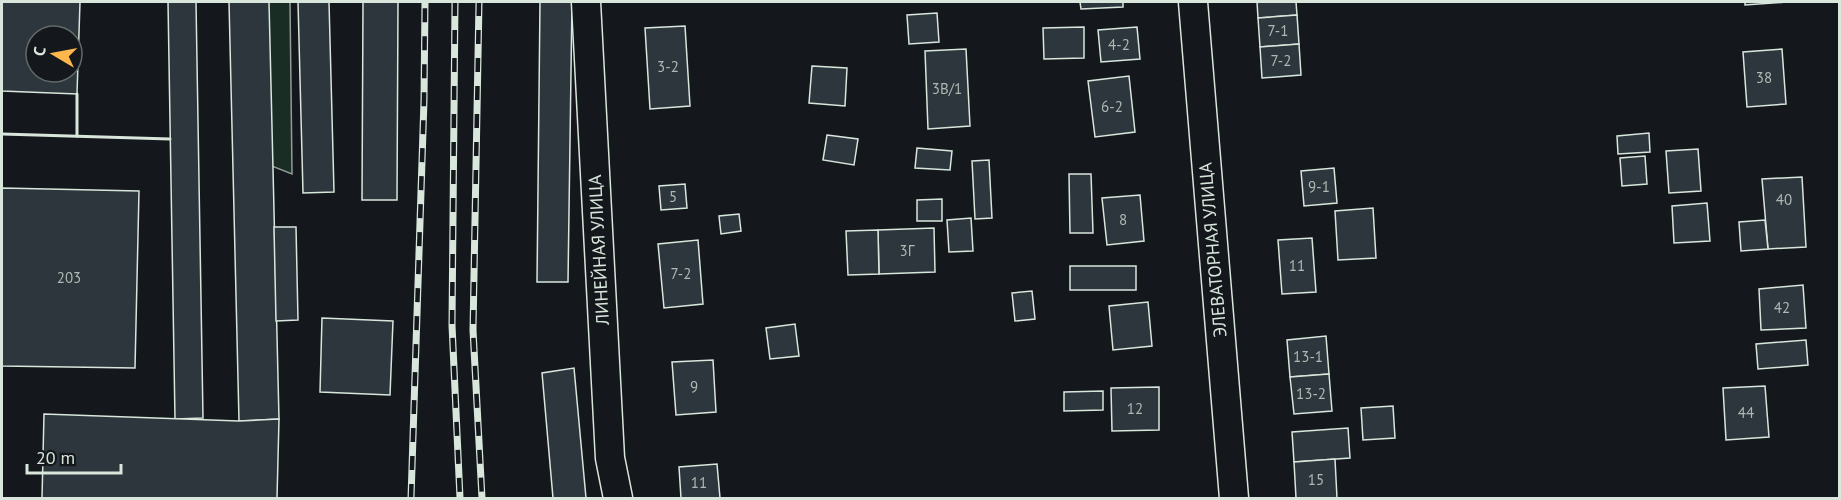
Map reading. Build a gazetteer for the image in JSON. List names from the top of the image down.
{
  "streets": {
    "street": ["ЛИНЕЙНАЯ УЛИЦА", "ЭЛЕВАТОРНАЯ УЛИЦА"]
  },
  "house_numbers": [
    "7-1",
    "4-2",
    "7-2",
    "3-2",
    "38",
    "3В/1",
    "6-2",
    "9-1",
    "5",
    "40",
    "8",
    "3Г",
    "11",
    "7-2",
    "203",
    "42",
    "13-1",
    "9",
    "13-2",
    "12",
    "44",
    "15",
    "11"
  ],
  "scale_bar": "20 m",
  "north": "left"
}
